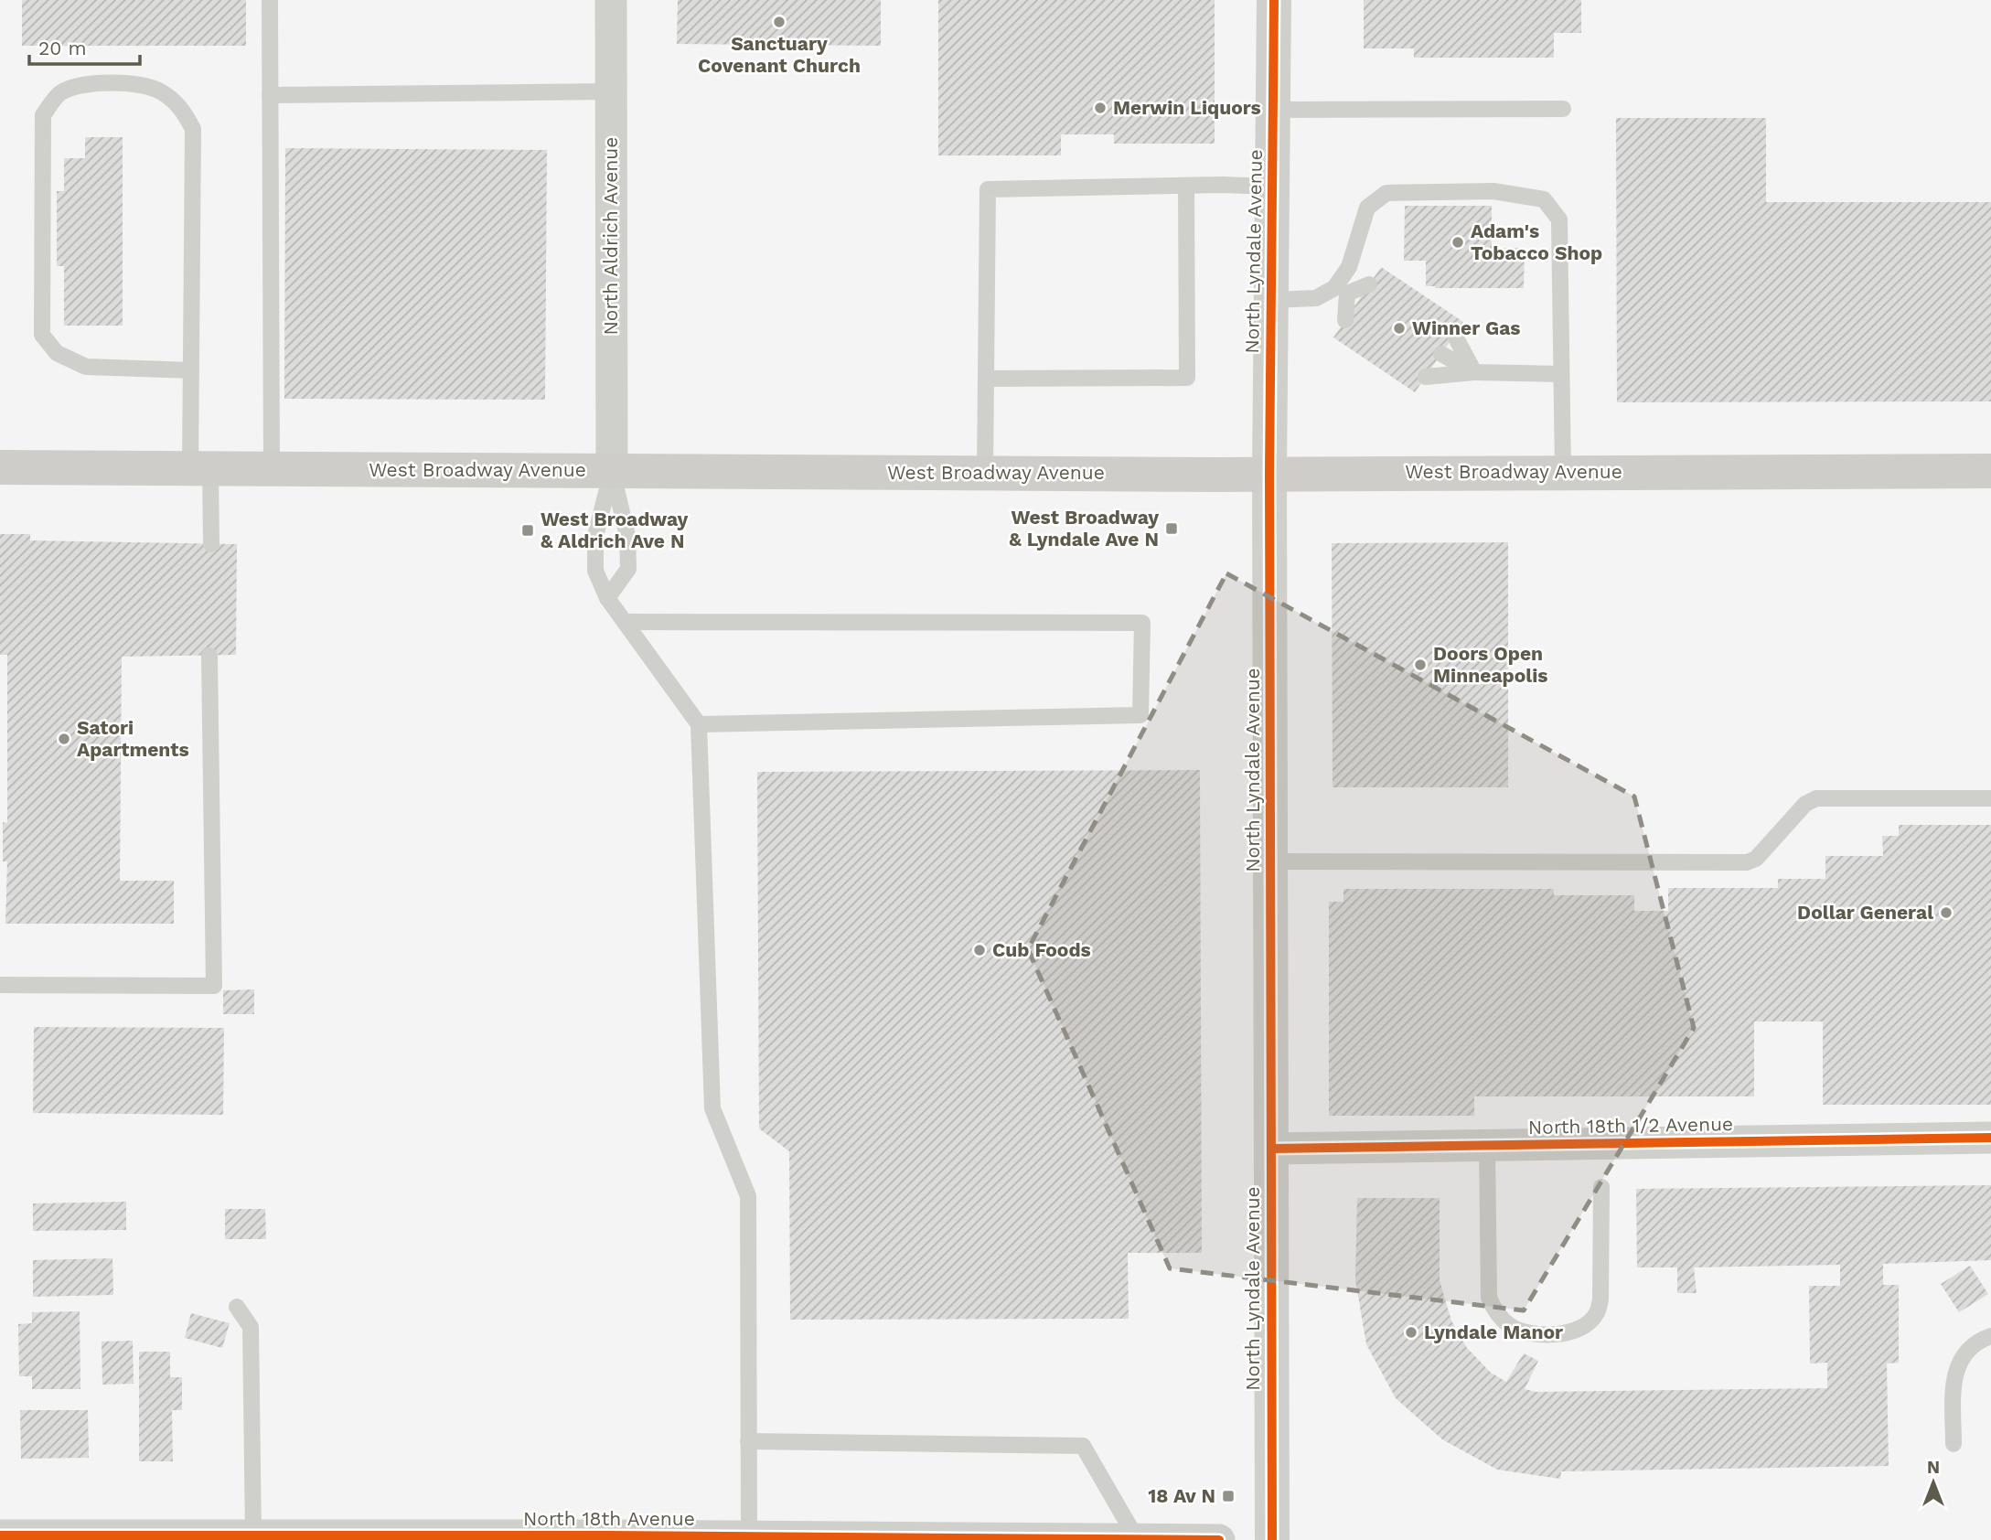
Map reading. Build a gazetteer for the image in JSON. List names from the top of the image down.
{
  "streets": {
    "main road": ["West Broadway Avenue"],
    "street": [
      "North Aldrich Avenue",
      "North Lyndale Avenue",
      "North 18th 1/2 Avenue",
      "North 18th Avenue"
    ]
  },
  "crossings": [
    ["North Aldrich Avenue", "West Broadway Avenue"],
    ["North Lyndale Avenue", "West Broadway Avenue"],
    ["North Lyndale Avenue", "North 18th 1/2 Avenue"]
  ],
  "places": {
    "other": [
      "Sanctuary Covenant Church",
      "Merwin Liquors",
      "Adam's Tobacco Shop",
      "Winner Gas",
      "Doors Open Minneapolis",
      "Satori Apartments",
      "Dollar General",
      "Cub Foods",
      "Lyndale Manor"
    ],
    "transit": ["West Broadway & Lyndale Ave N", "West Broadway & Aldrich Ave N", "18 Av N"]
  },
  "scale_bar": "20 m",
  "north": "top"
}
